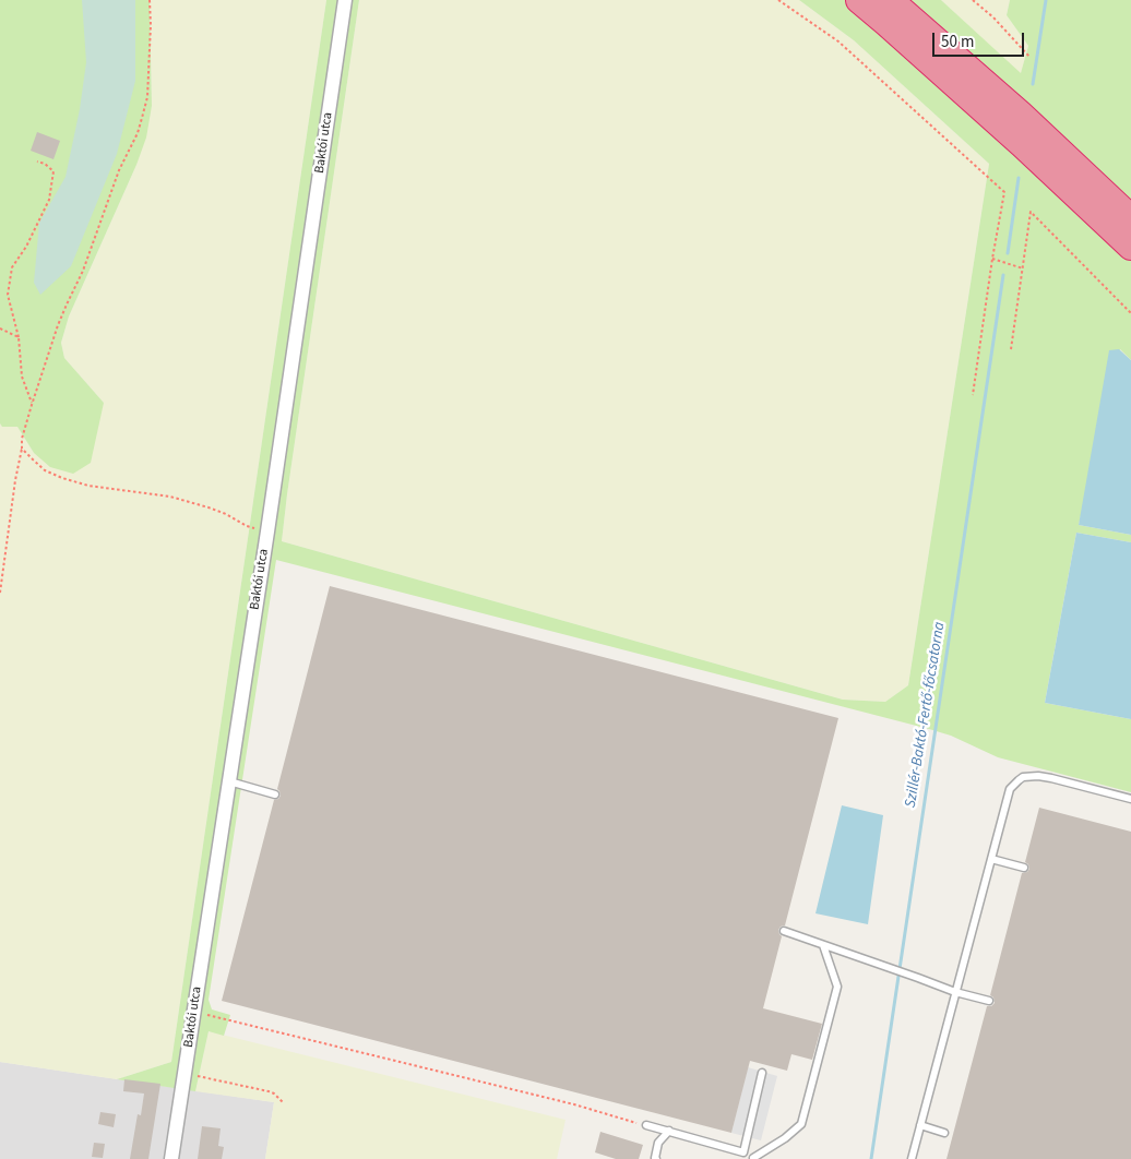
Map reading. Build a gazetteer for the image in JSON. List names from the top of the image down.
{
  "streets": {
    "street": ["Baktói utca"]
  },
  "water": ["Szillér-Baktó-Fertő-főcsatorna"],
  "scale_bar": "50 m"
}
